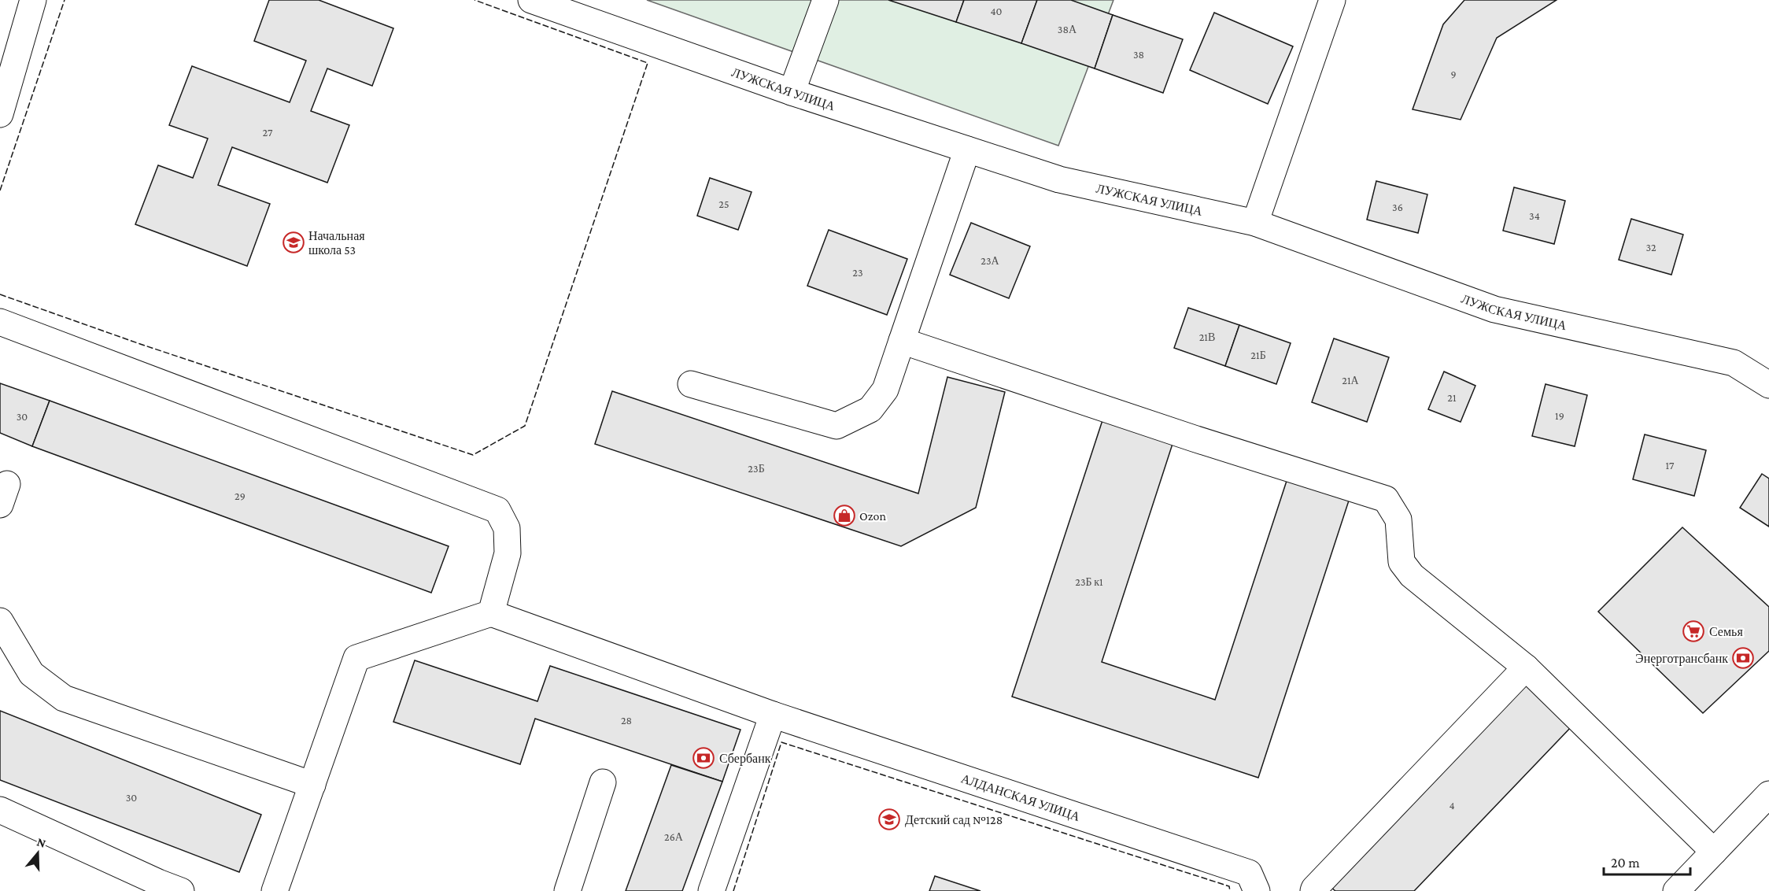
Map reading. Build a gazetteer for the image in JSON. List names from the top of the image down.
{
  "streets": {
    "street": ["ЛУЖСКАЯ УЛИЦА", "АЛДАНСКАЯ УЛИЦА"]
  },
  "places": {
    "school or university": ["Начальная школа 53", "Детский сад №128"],
    "shop": ["Ozon"],
    "supermarket": ["Семья"],
    "bank": ["Энерготрансбанк", "Сбербанк"]
  },
  "house_numbers": [
    "40",
    "38А",
    "38",
    "9",
    "27",
    "25",
    "36",
    "34",
    "32",
    "23А",
    "23",
    "21В",
    "21Б",
    "21А",
    "21",
    "19",
    "30",
    "17",
    "23Б",
    "29",
    "23Б к1",
    "28",
    "30",
    "4",
    "26А"
  ],
  "scale_bar": "20 m",
  "north": "top"
}
